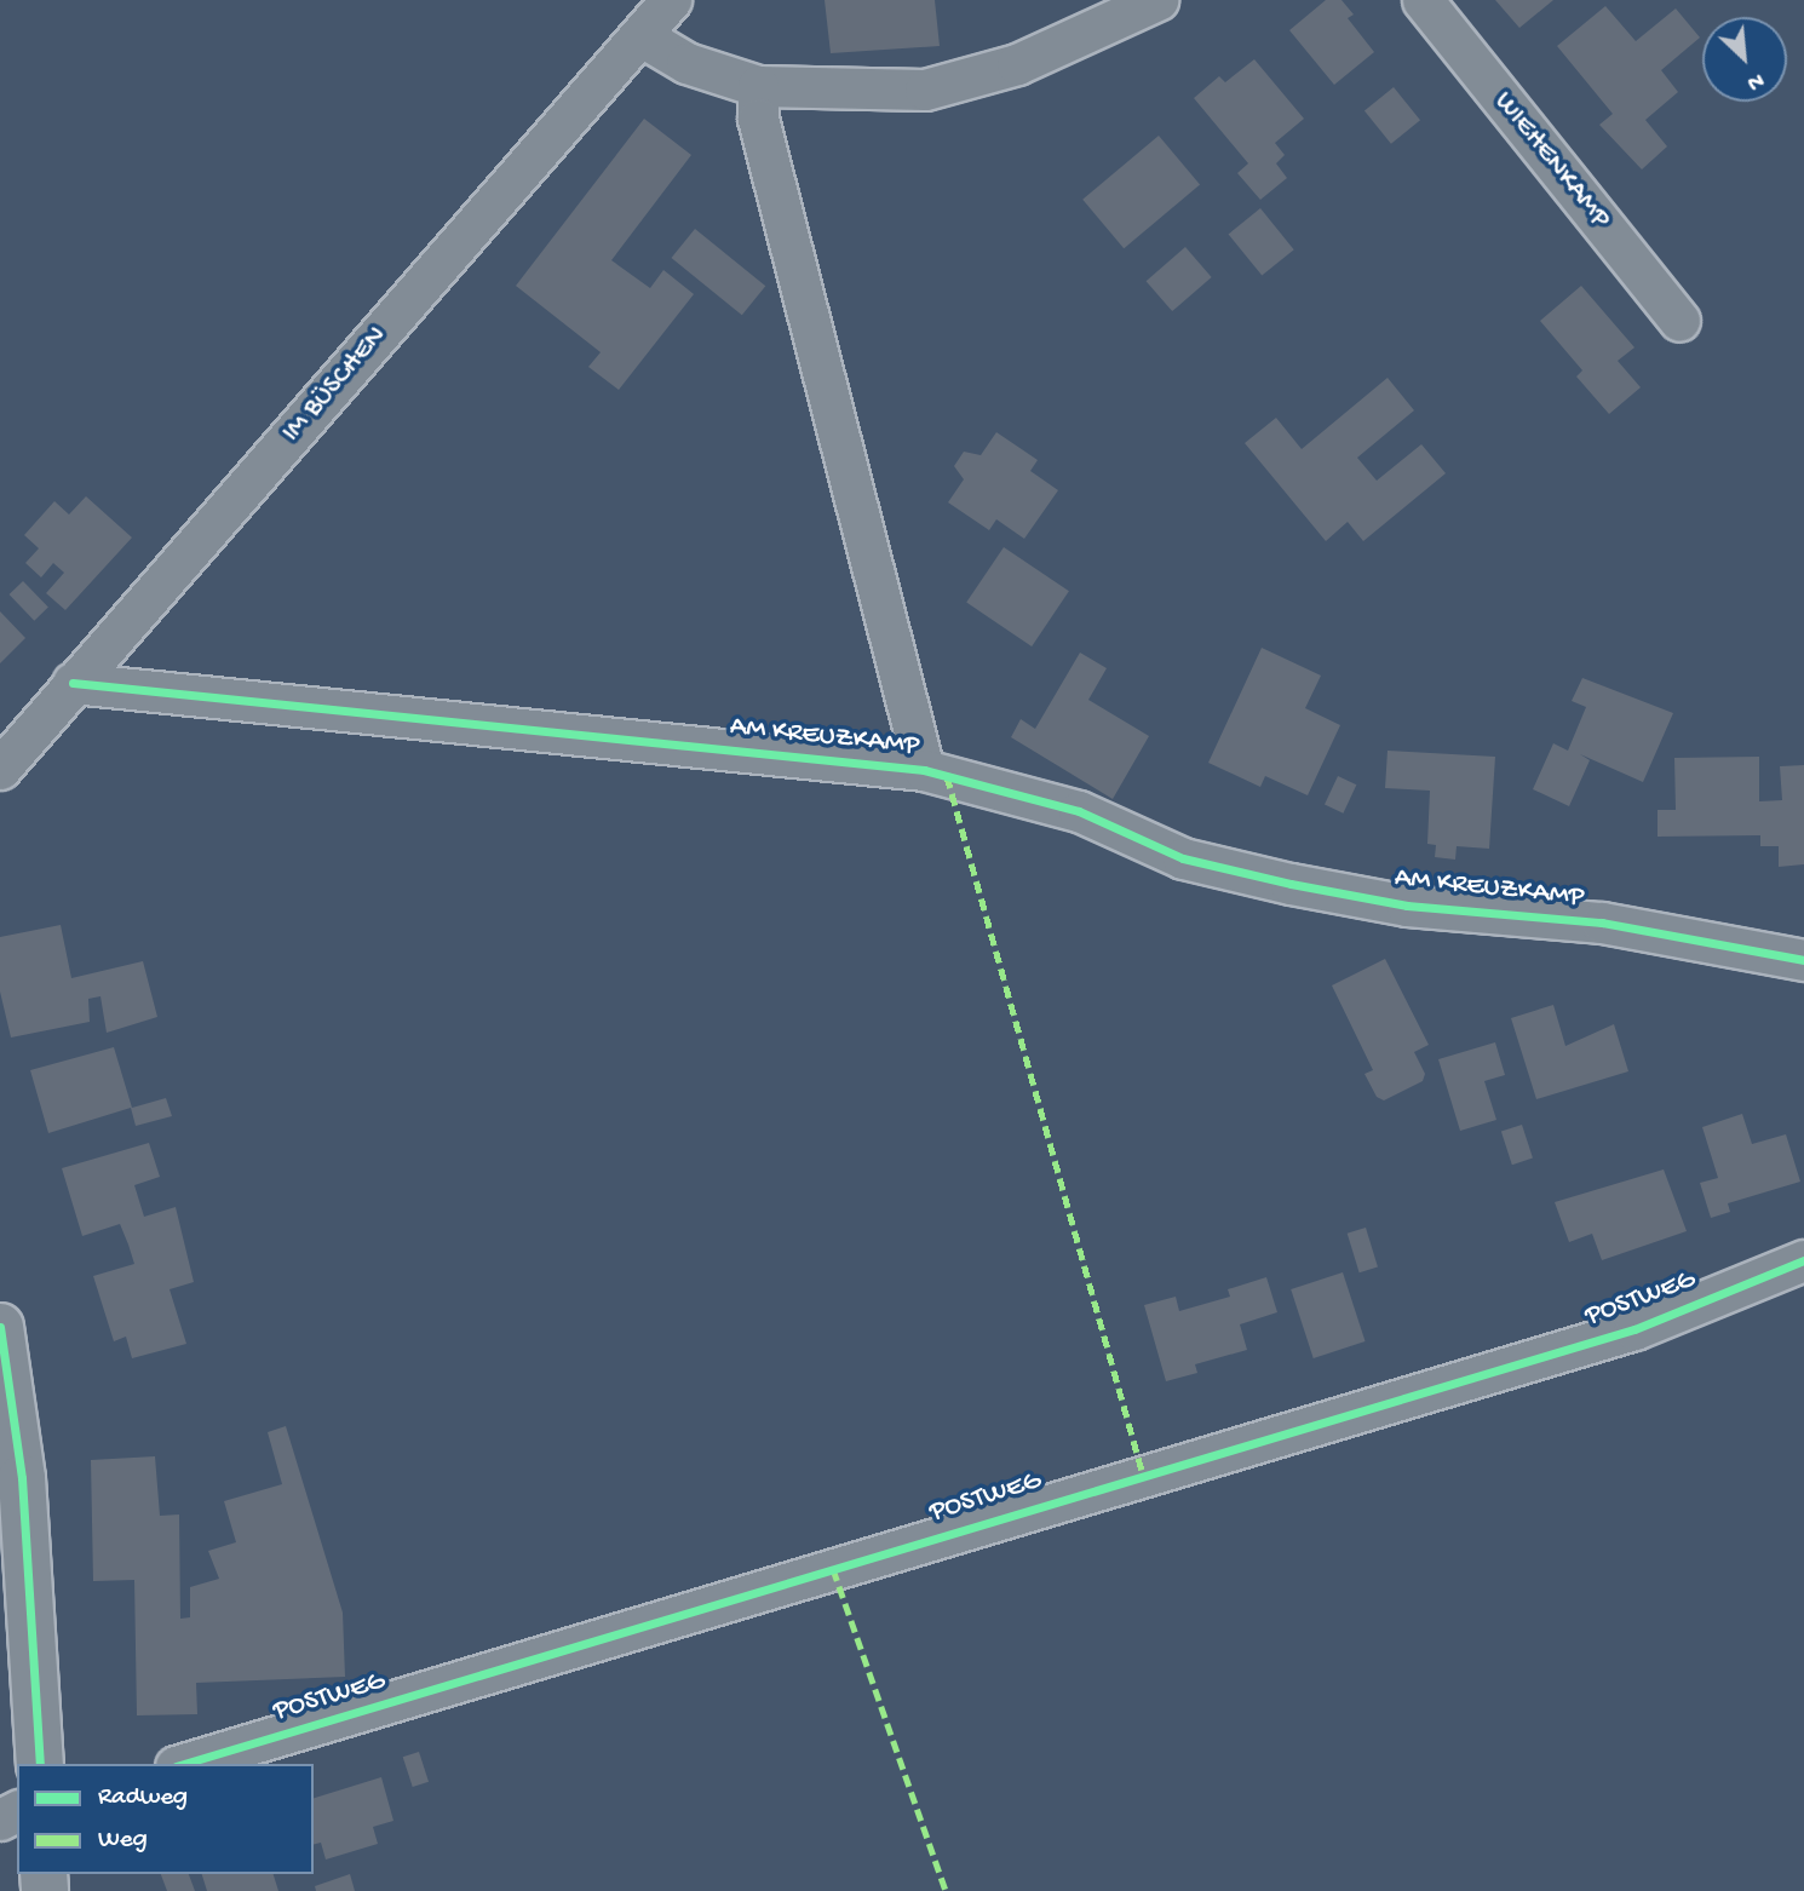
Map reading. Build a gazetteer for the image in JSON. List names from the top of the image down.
{
  "streets": {
    "street": [
      "WIEHENKAMP",
      "IM BÜSCHEN",
      "AM KREUZKAMP",
      "POSTWEG"
    ]
  },
  "crossings": [
    ["IM BÜSCHEN", "AM KREUZKAMP"]
  ],
  "legend": ["Radweg", "Weg"],
  "north": "bottom right"
}
